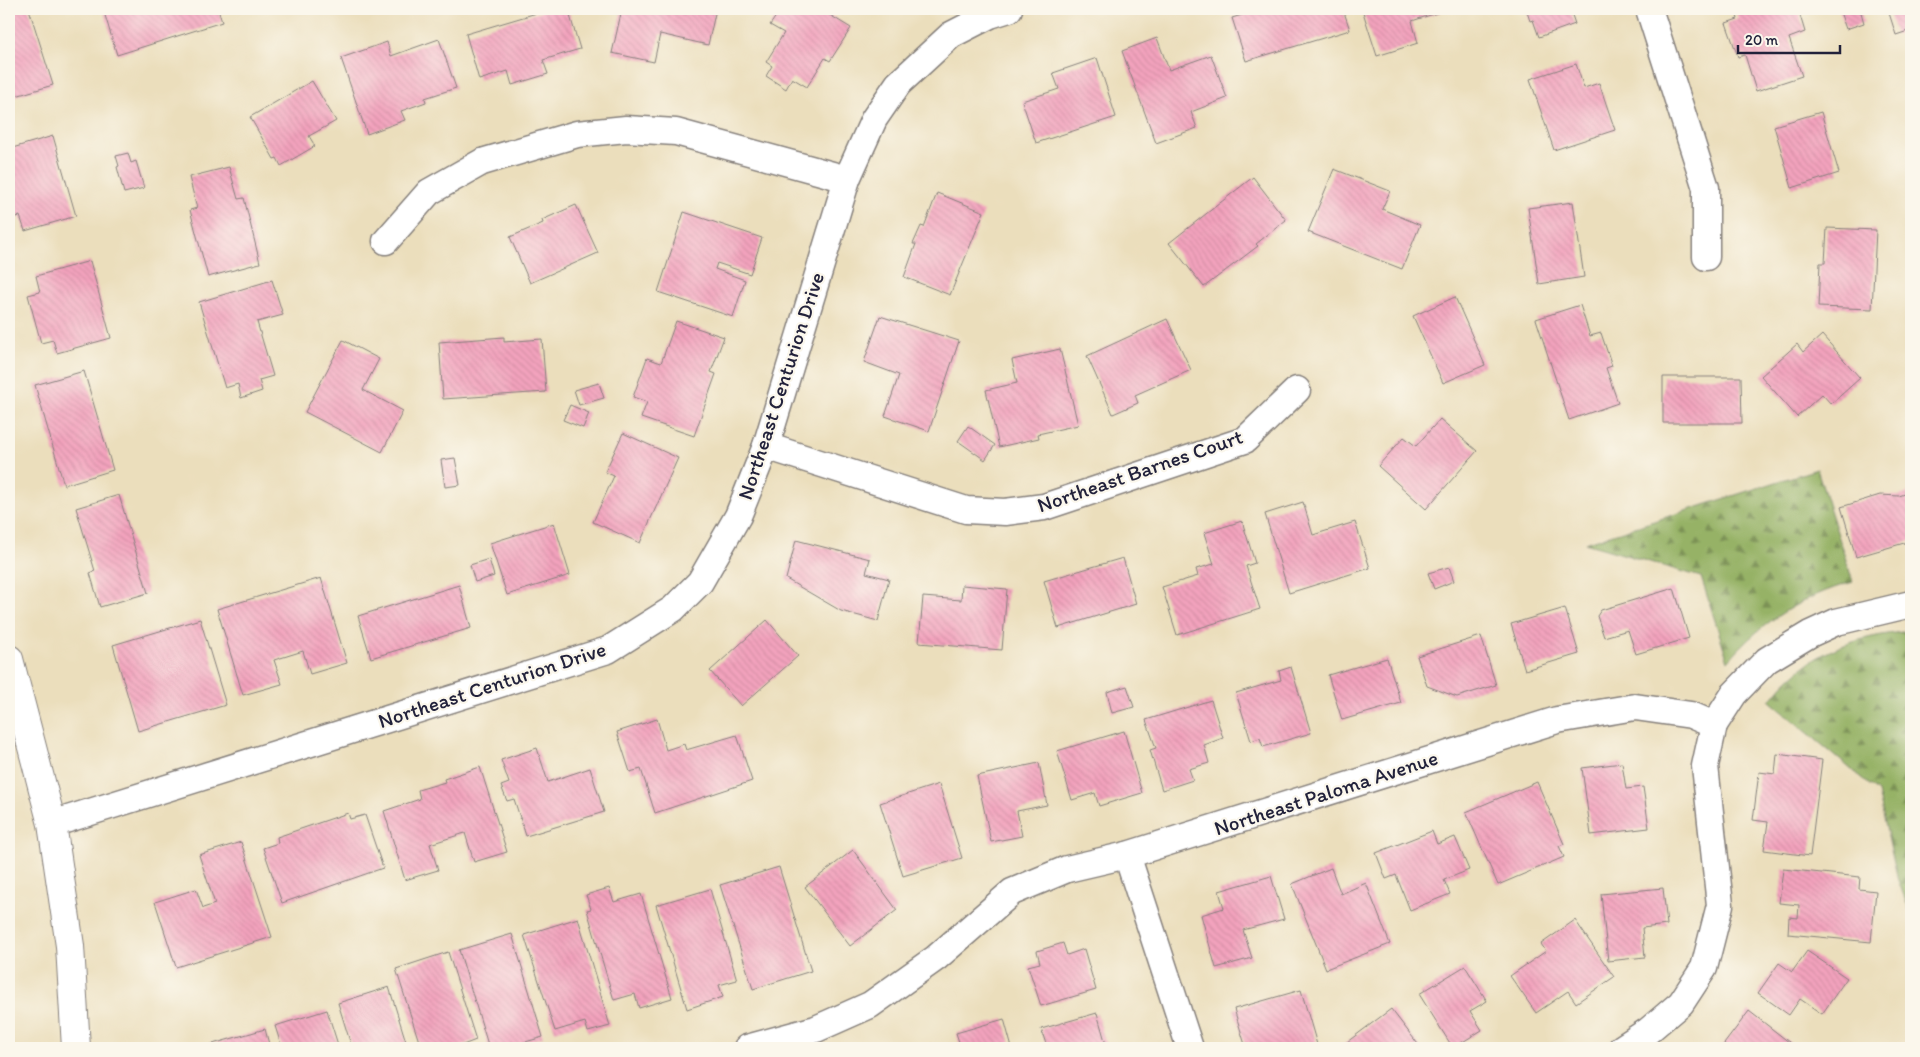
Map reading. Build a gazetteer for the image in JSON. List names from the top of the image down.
{
  "streets": {
    "street": ["Northeast Centurion Drive", "Northeast Barnes Court", "Northeast Paloma Avenue"]
  },
  "crossings": [
    ["Northeast Centurion Drive", "Northeast Barnes Court"]
  ],
  "scale_bar": "20 m"
}
